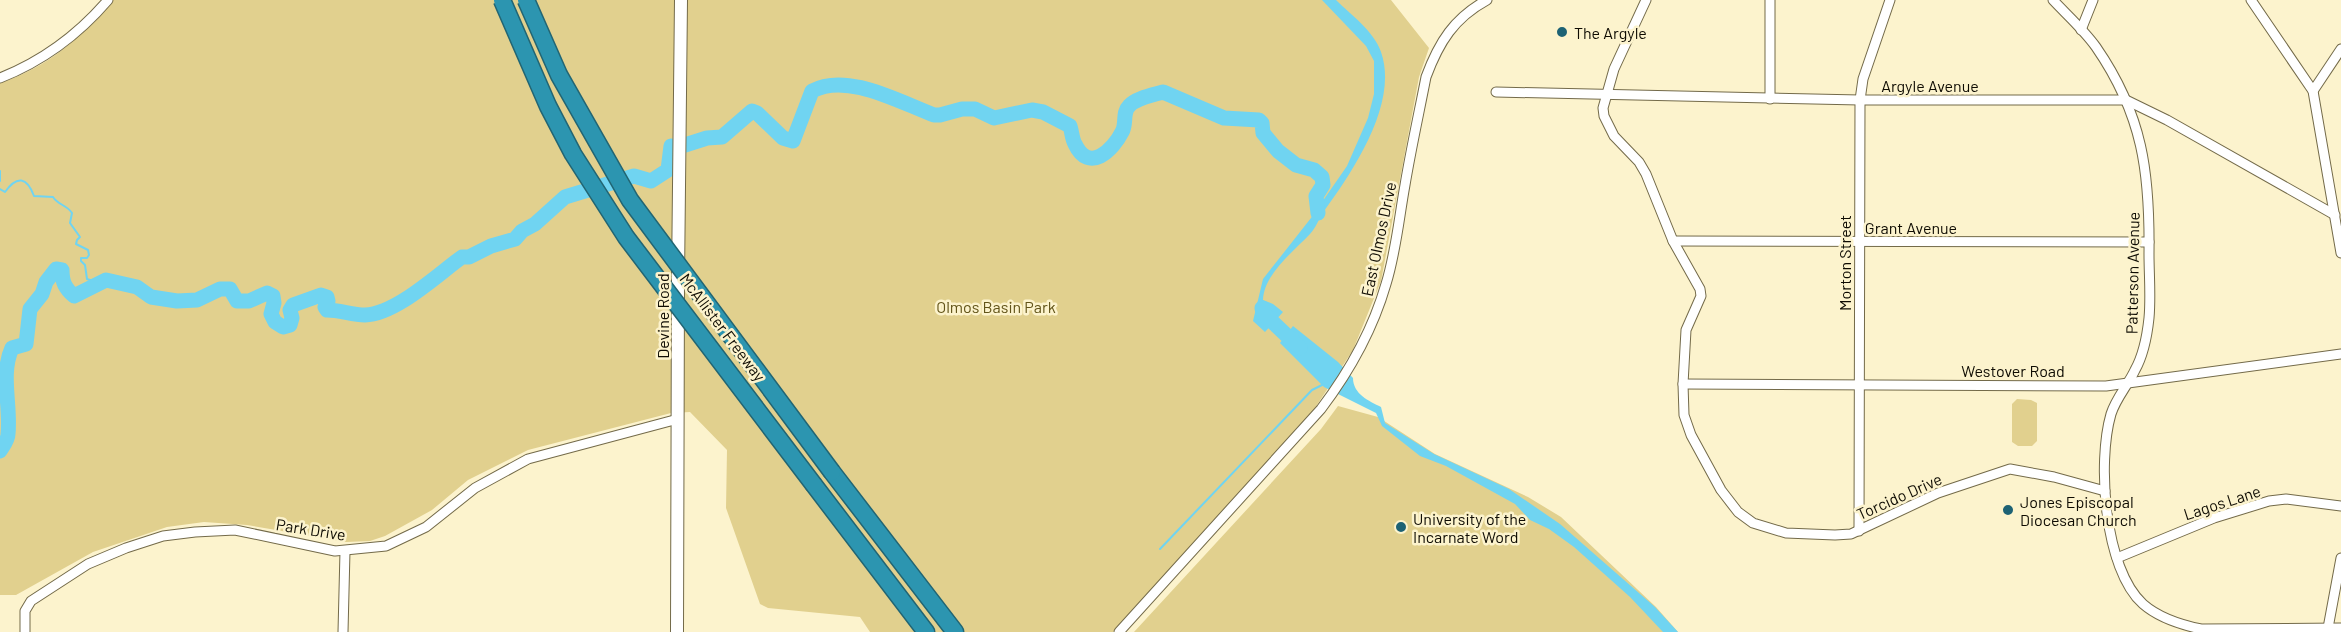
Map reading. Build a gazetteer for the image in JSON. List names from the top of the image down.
{
  "streets": {
    "highway": ["McAllister Freeway"],
    "street": [
      "Argyle Avenue",
      "Grant Avenue",
      "East Olmos Drive",
      "Morton Street",
      "Patterson Avenue",
      "Devine Road",
      "Westover Road",
      "Torcido Drive",
      "Lagos Lane",
      "Park Drive"
    ]
  },
  "crossings": [
    ["Argyle Avenue", "Morton Street"],
    ["Argyle Avenue", "Patterson Avenue"],
    ["Argyle Avenue", "Torcido Drive"],
    ["Grant Avenue", "Morton Street"],
    ["Grant Avenue", "Patterson Avenue"],
    ["Grant Avenue", "Torcido Drive"],
    ["Morton Street", "Westover Road"],
    ["Morton Street", "Torcido Drive"],
    ["Patterson Avenue", "Westover Road"],
    ["Patterson Avenue", "Torcido Drive"],
    ["Patterson Avenue", "Lagos Lane"],
    ["Devine Road", "Park Drive"],
    ["Westover Road", "Torcido Drive"]
  ],
  "parks": ["Olmos Basin Park"],
  "places": ["The Argyle", "Jones Episcopal Diocesan Church", "University of the Incarnate Word"]
}
